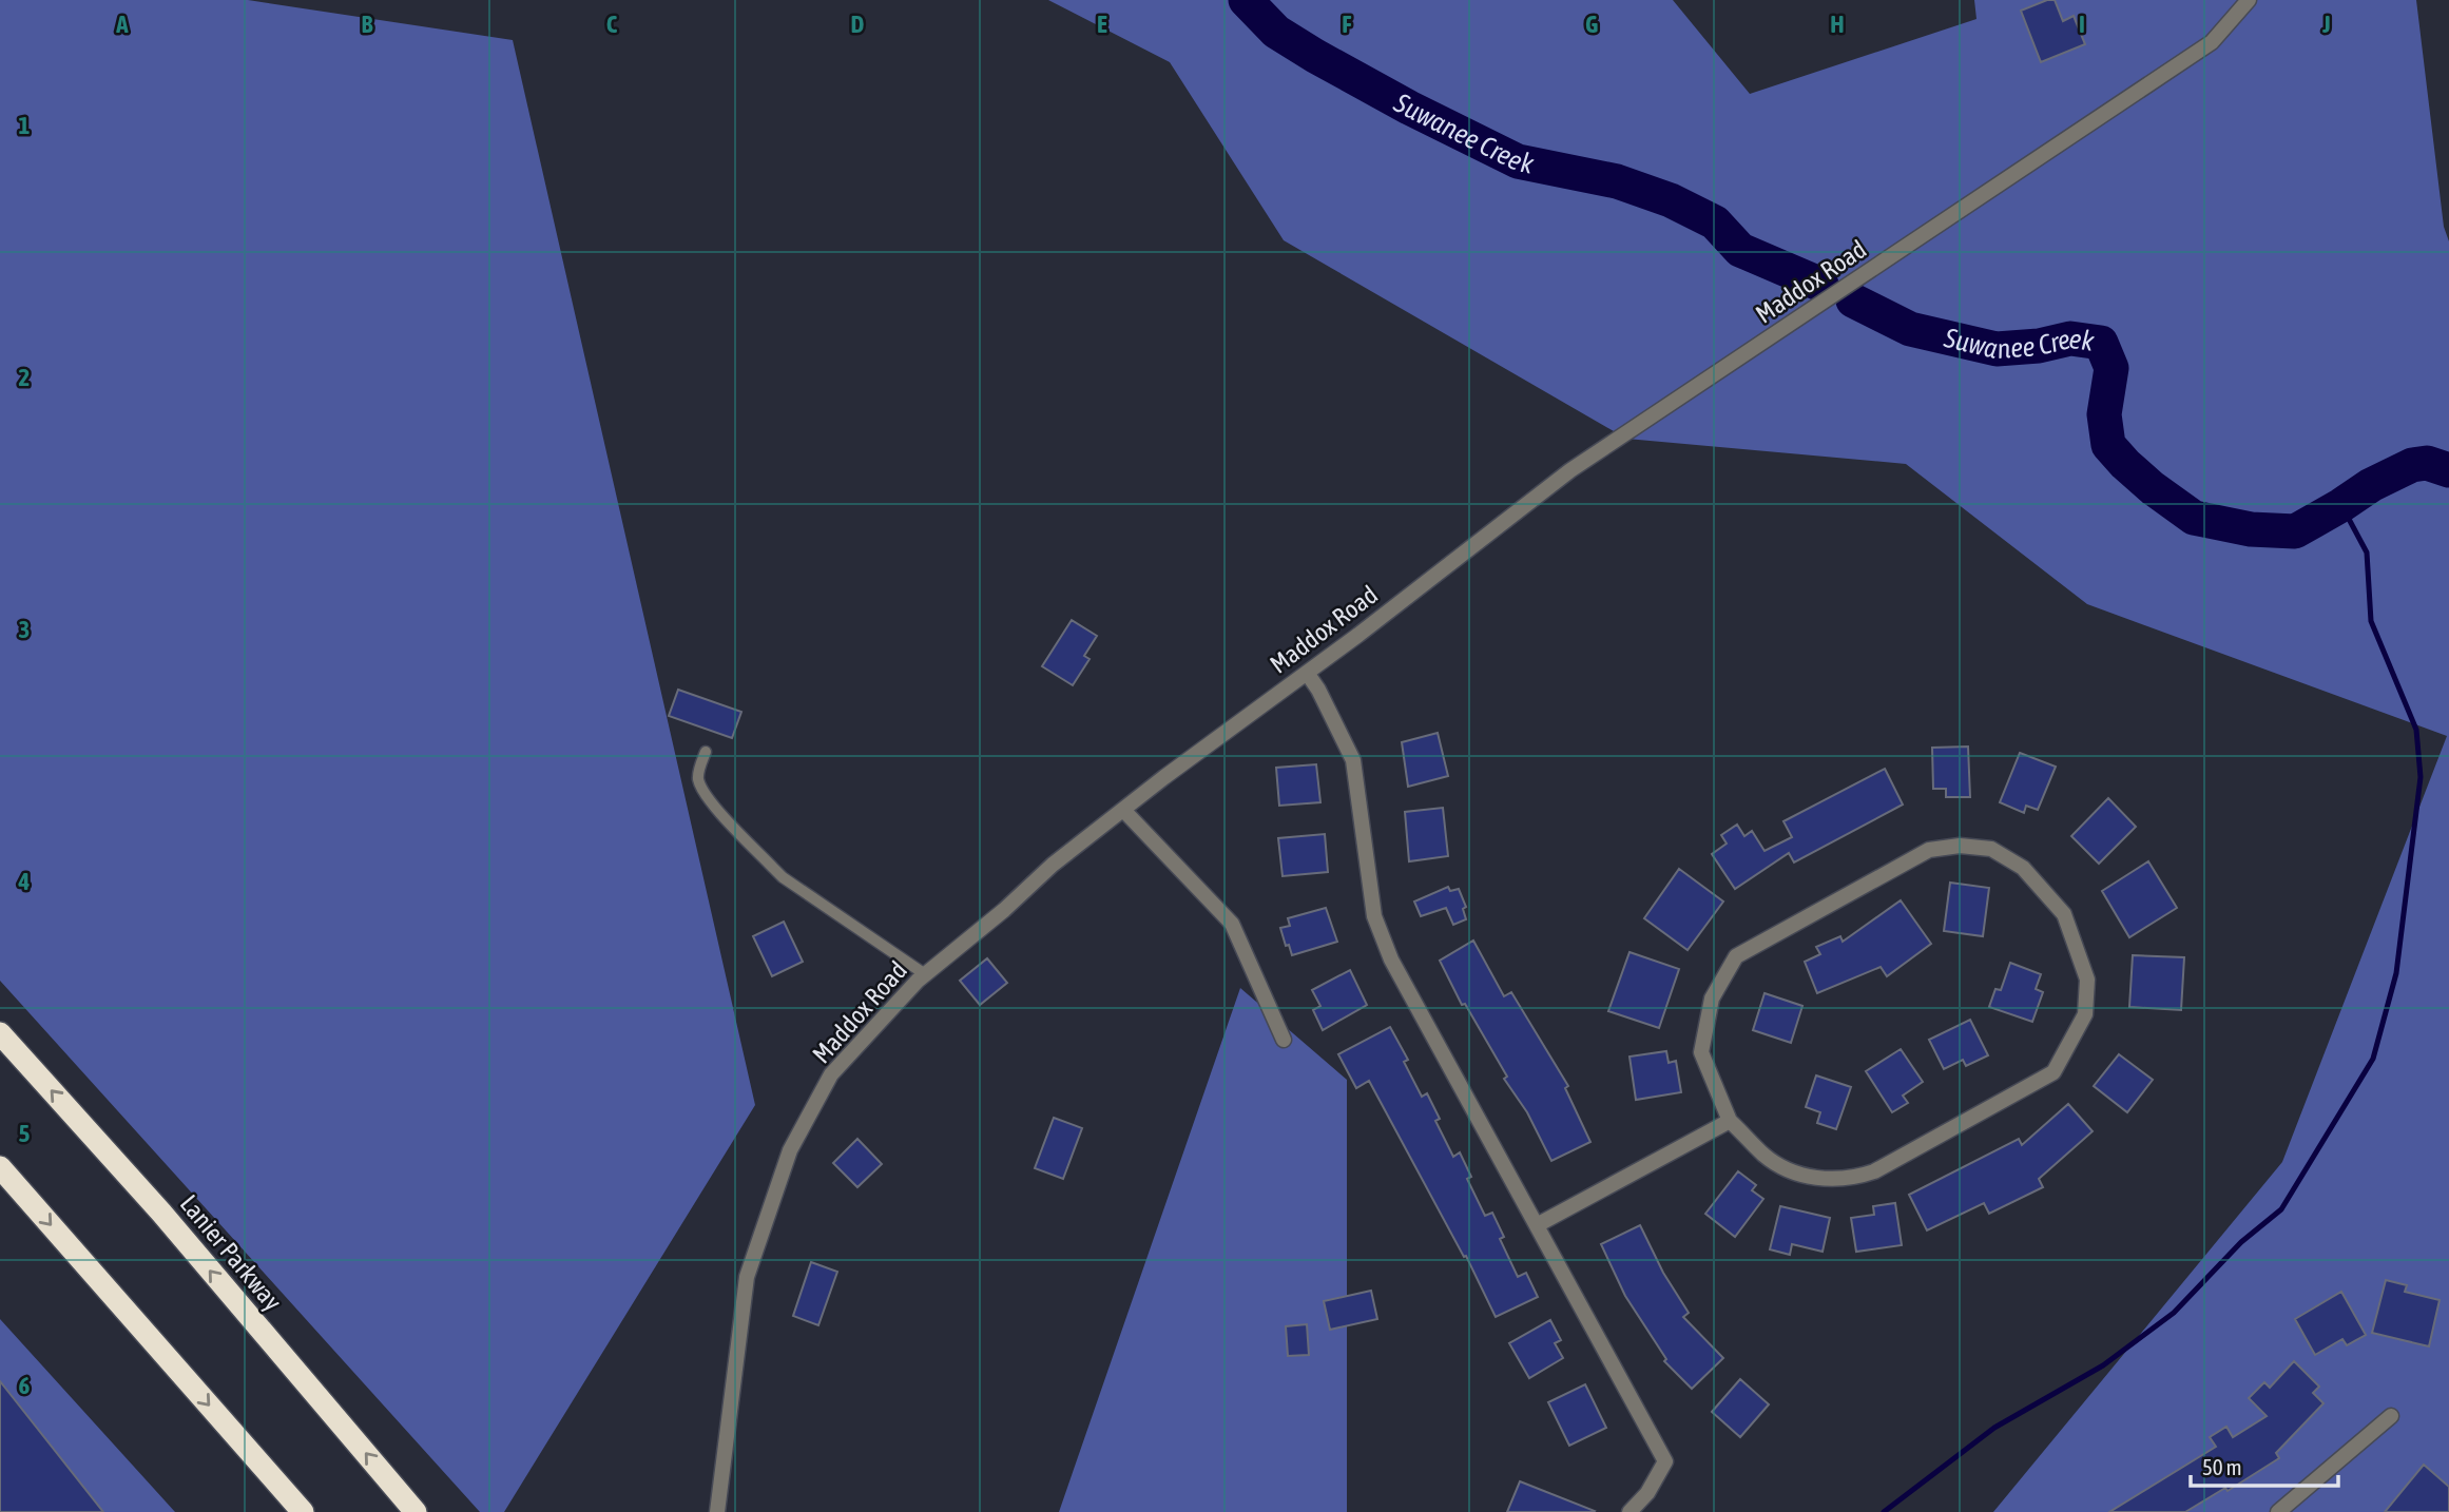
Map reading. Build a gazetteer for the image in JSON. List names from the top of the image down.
{
  "streets": {
    "highway": ["Lanier Parkway"],
    "street": ["Maddox Road"]
  },
  "water": ["Suwanee Creek"],
  "scale_bar": "50 m",
  "grid": {
    "columns": [
      "A",
      "B",
      "C",
      "D",
      "E",
      "F",
      "G",
      "H",
      "I",
      "J"
    ],
    "rows": [
      "1",
      "2",
      "3",
      "4",
      "5",
      "6"
    ]
  }
}
